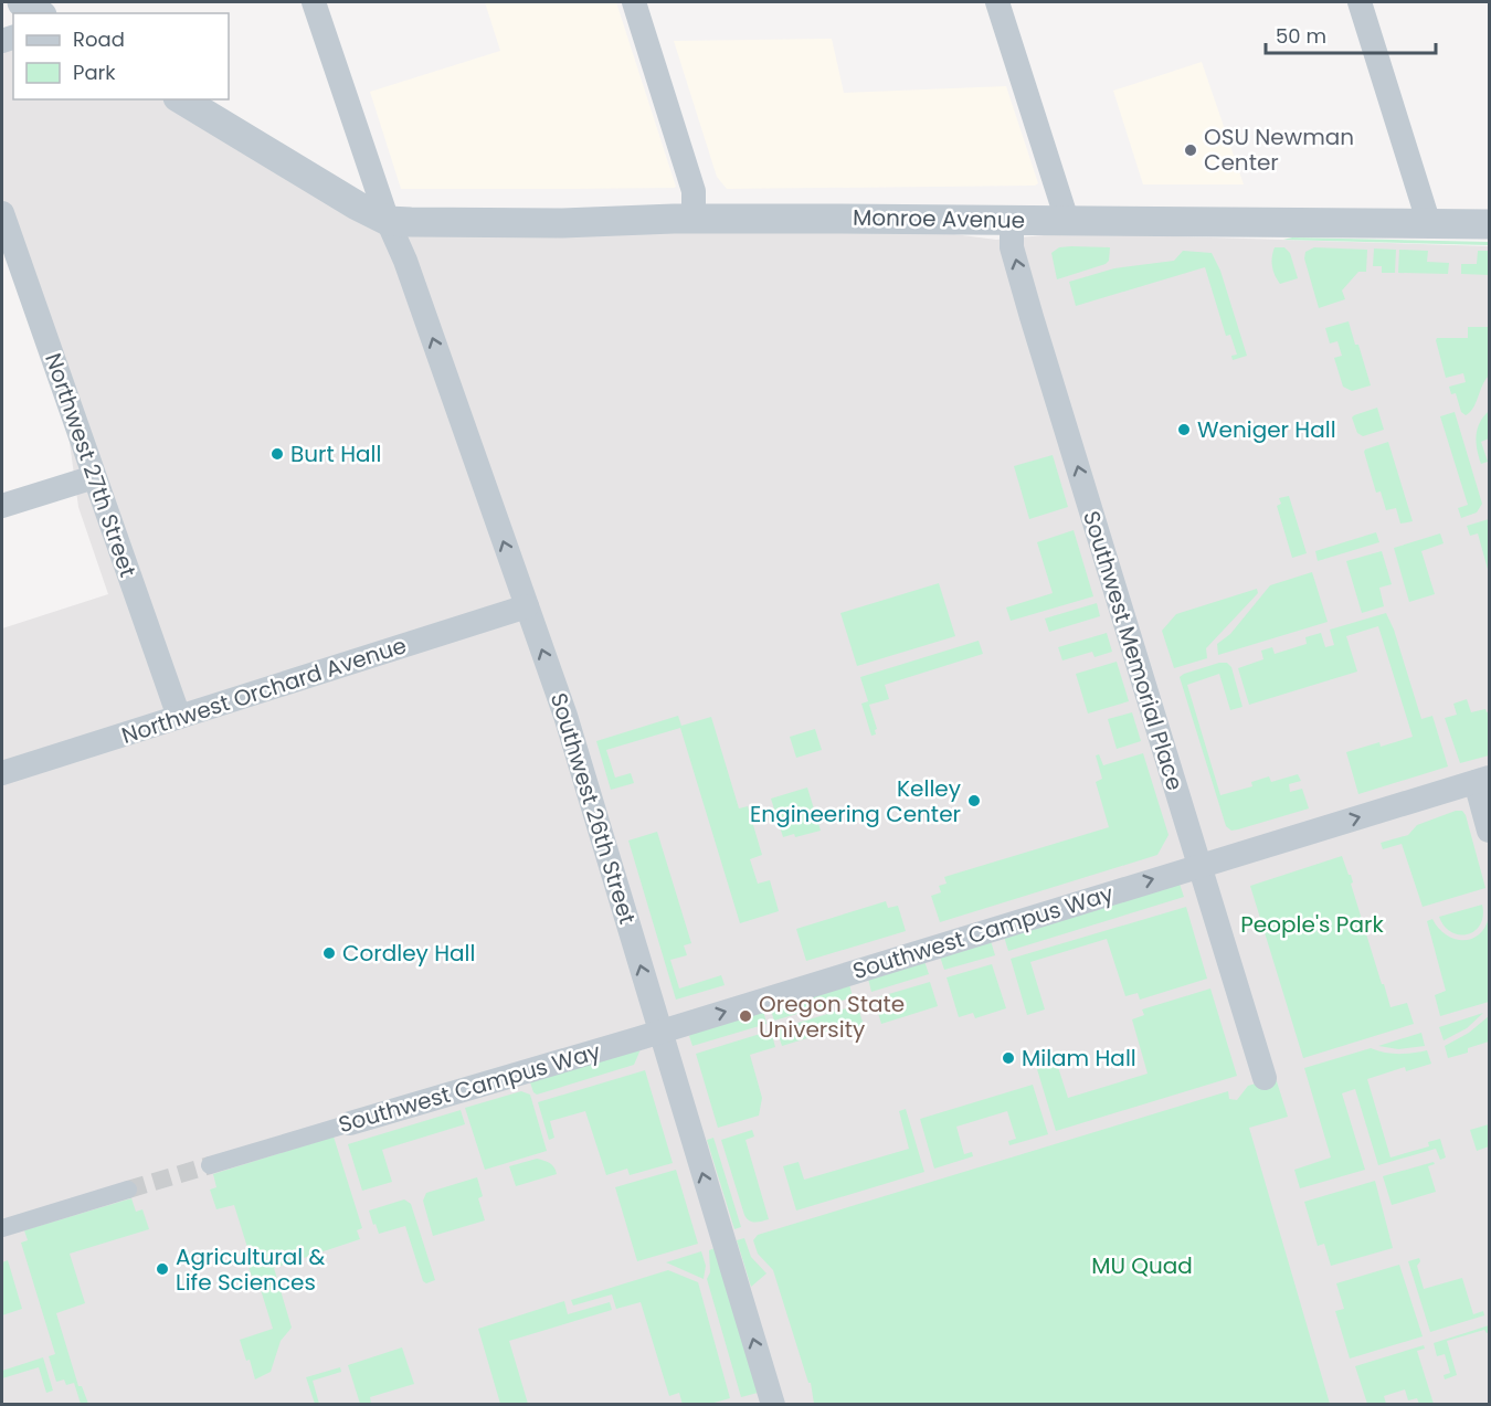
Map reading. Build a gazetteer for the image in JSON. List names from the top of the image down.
{
  "streets": {
    "street": [
      "Monroe Avenue",
      "Northwest 27th Street",
      "Southwest Memorial Place",
      "Northwest Orchard Avenue",
      "Southwest 26th Street",
      "Southwest Campus Way"
    ]
  },
  "crossings": [
    ["Monroe Avenue", "Southwest Memorial Place"],
    ["Monroe Avenue", "Southwest 26th Street"],
    ["Northwest 27th Street", "Northwest Orchard Avenue"],
    ["Southwest Memorial Place", "Southwest Campus Way"],
    ["Northwest Orchard Avenue", "Southwest 26th Street"],
    ["Southwest 26th Street", "Southwest Campus Way"]
  ],
  "one_way": ["Southwest Memorial Place", "Southwest 26th Street", "Southwest Campus Way"],
  "parks": ["People's Park", "MU Quad"],
  "places": [
    "OSU Newman Center",
    "Weniger Hall",
    "Burt Hall",
    "Kelley Engineering Center",
    "Cordley Hall",
    "Oregon State University",
    "Milam Hall",
    "Agricultural & Life Sciences"
  ],
  "legend": ["Road", "Park"],
  "scale_bar": "50 m"
}
